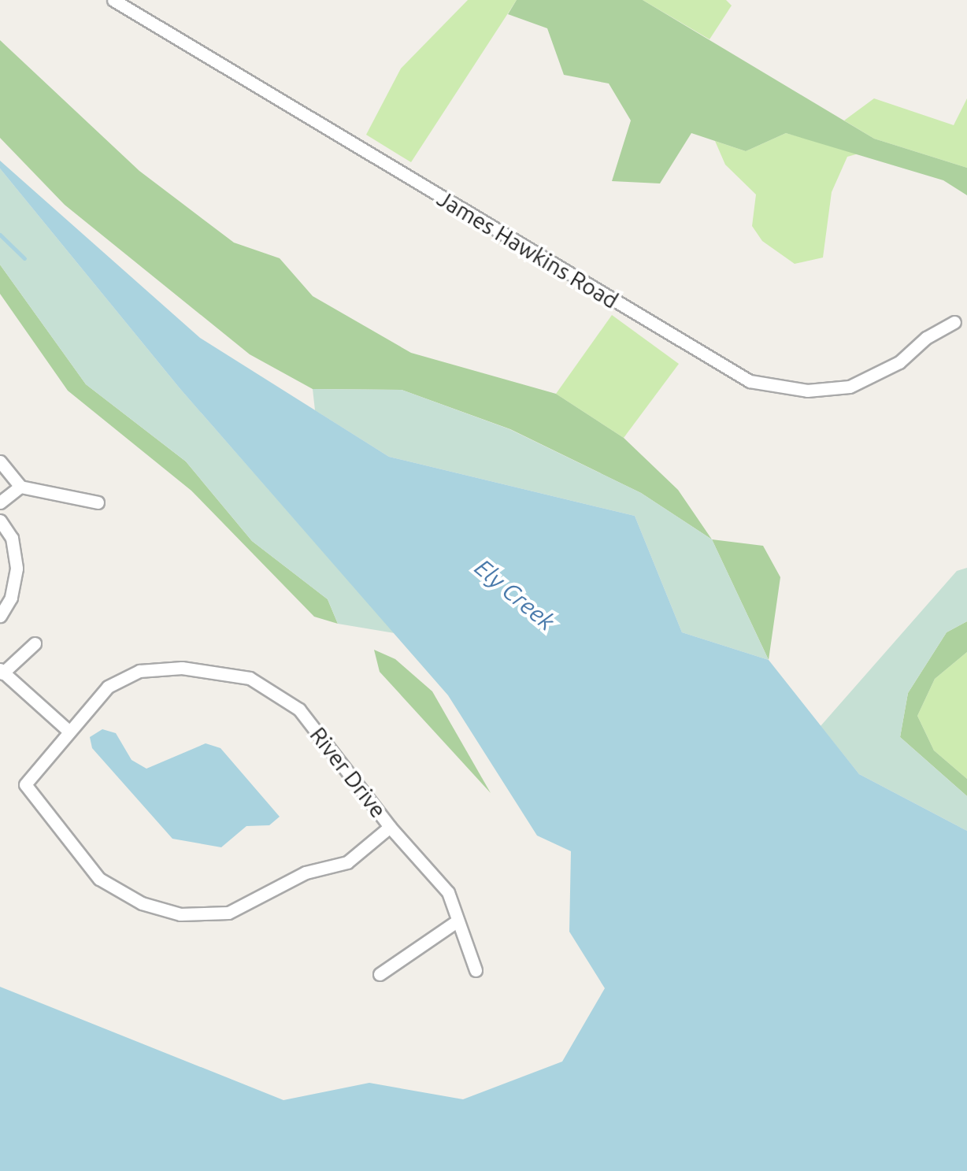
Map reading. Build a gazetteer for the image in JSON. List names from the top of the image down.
{
  "streets": {
    "street": ["James Hawkins Road", "River Drive"]
  },
  "water": ["Ely Creek"]
}
